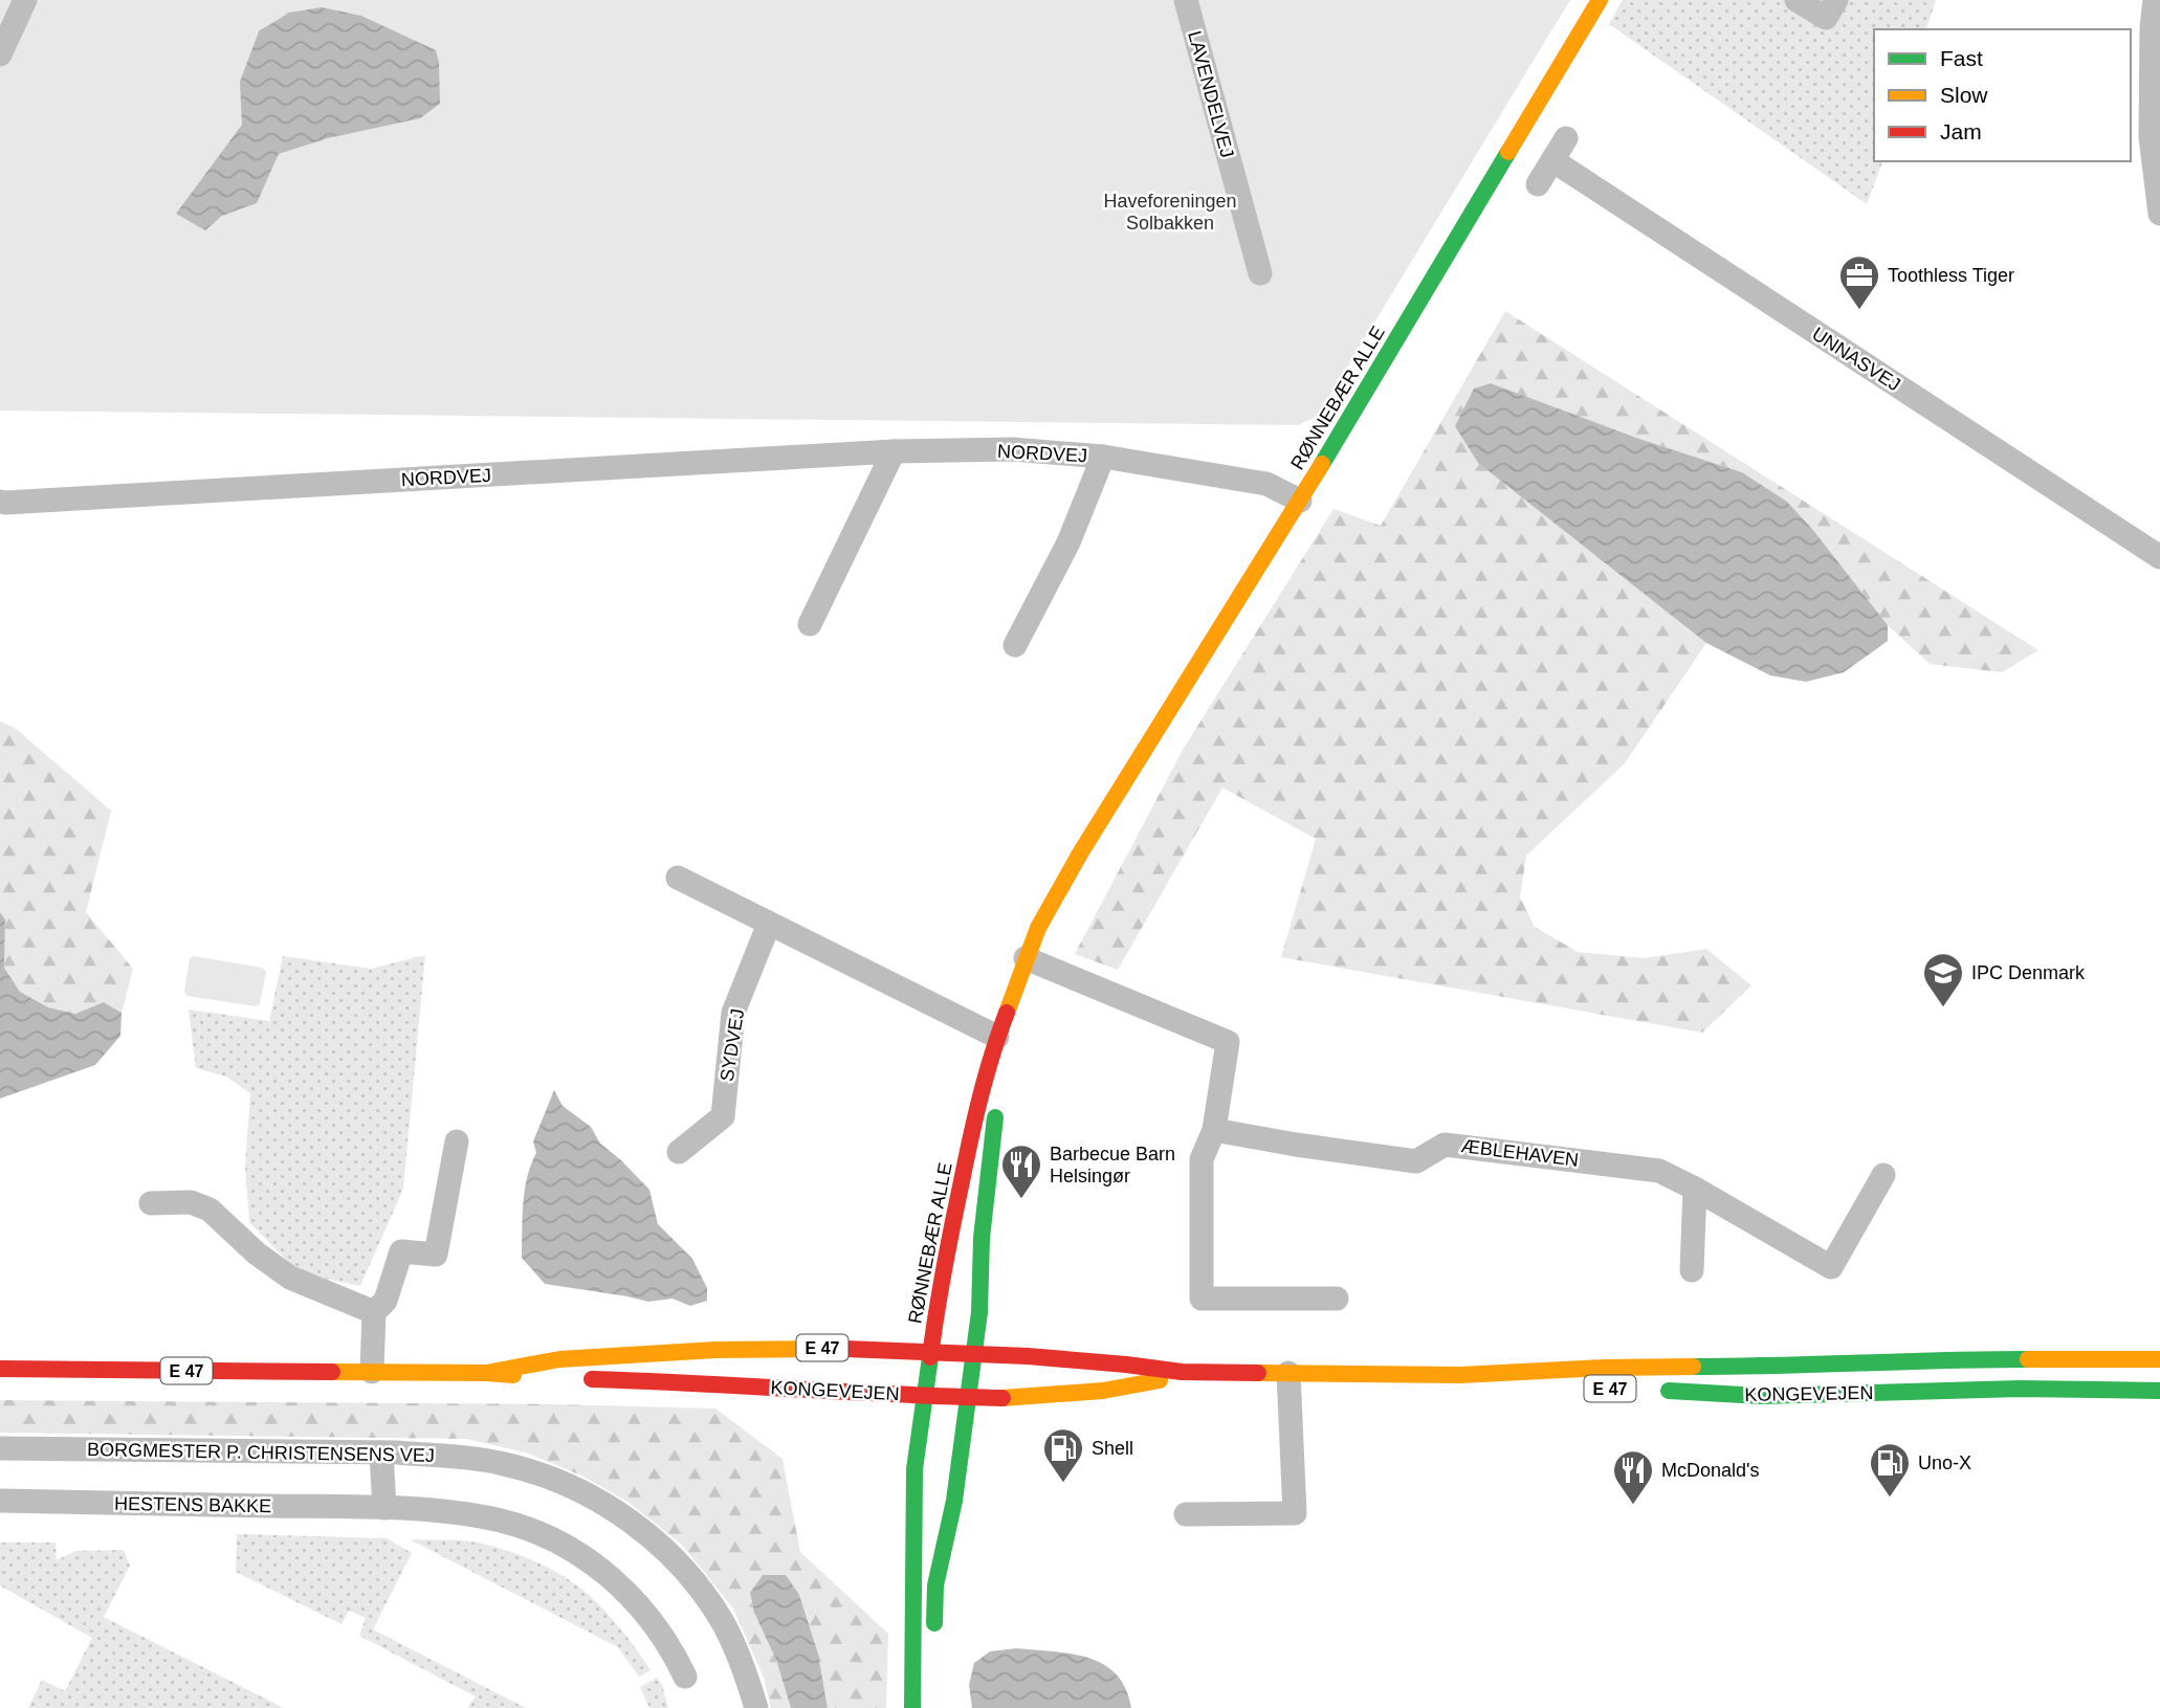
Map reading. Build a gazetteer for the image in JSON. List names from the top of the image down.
{
  "streets": {
    "main road": ["RØNNEBÆR ALLE", "E 47", "KONGEVEJEN"],
    "street": [
      "LAVENDELVEJ",
      "UNNASVEJ",
      "NORDVEJ",
      "SYDVEJ",
      "ÆBLEHAVEN",
      "BORGMESTER P. CHRISTENSENS VEJ",
      "HESTENS BAKKE"
    ]
  },
  "crossings": [
    ["RØNNEBÆR ALLE", "NORDVEJ"],
    ["RØNNEBÆR ALLE", "KONGEVEJEN"]
  ],
  "parks": ["Haveforeningen Solbakken"],
  "places": {
    "office": ["Toothless Tiger"],
    "school or university": ["IPC Denmark"],
    "restaurant": ["Barbecue Barn Helsingør", "McDonald's"],
    "fuel station": ["Shell", "Uno-X"]
  },
  "legend": ["Fast", "Slow", "Jam"]
}
